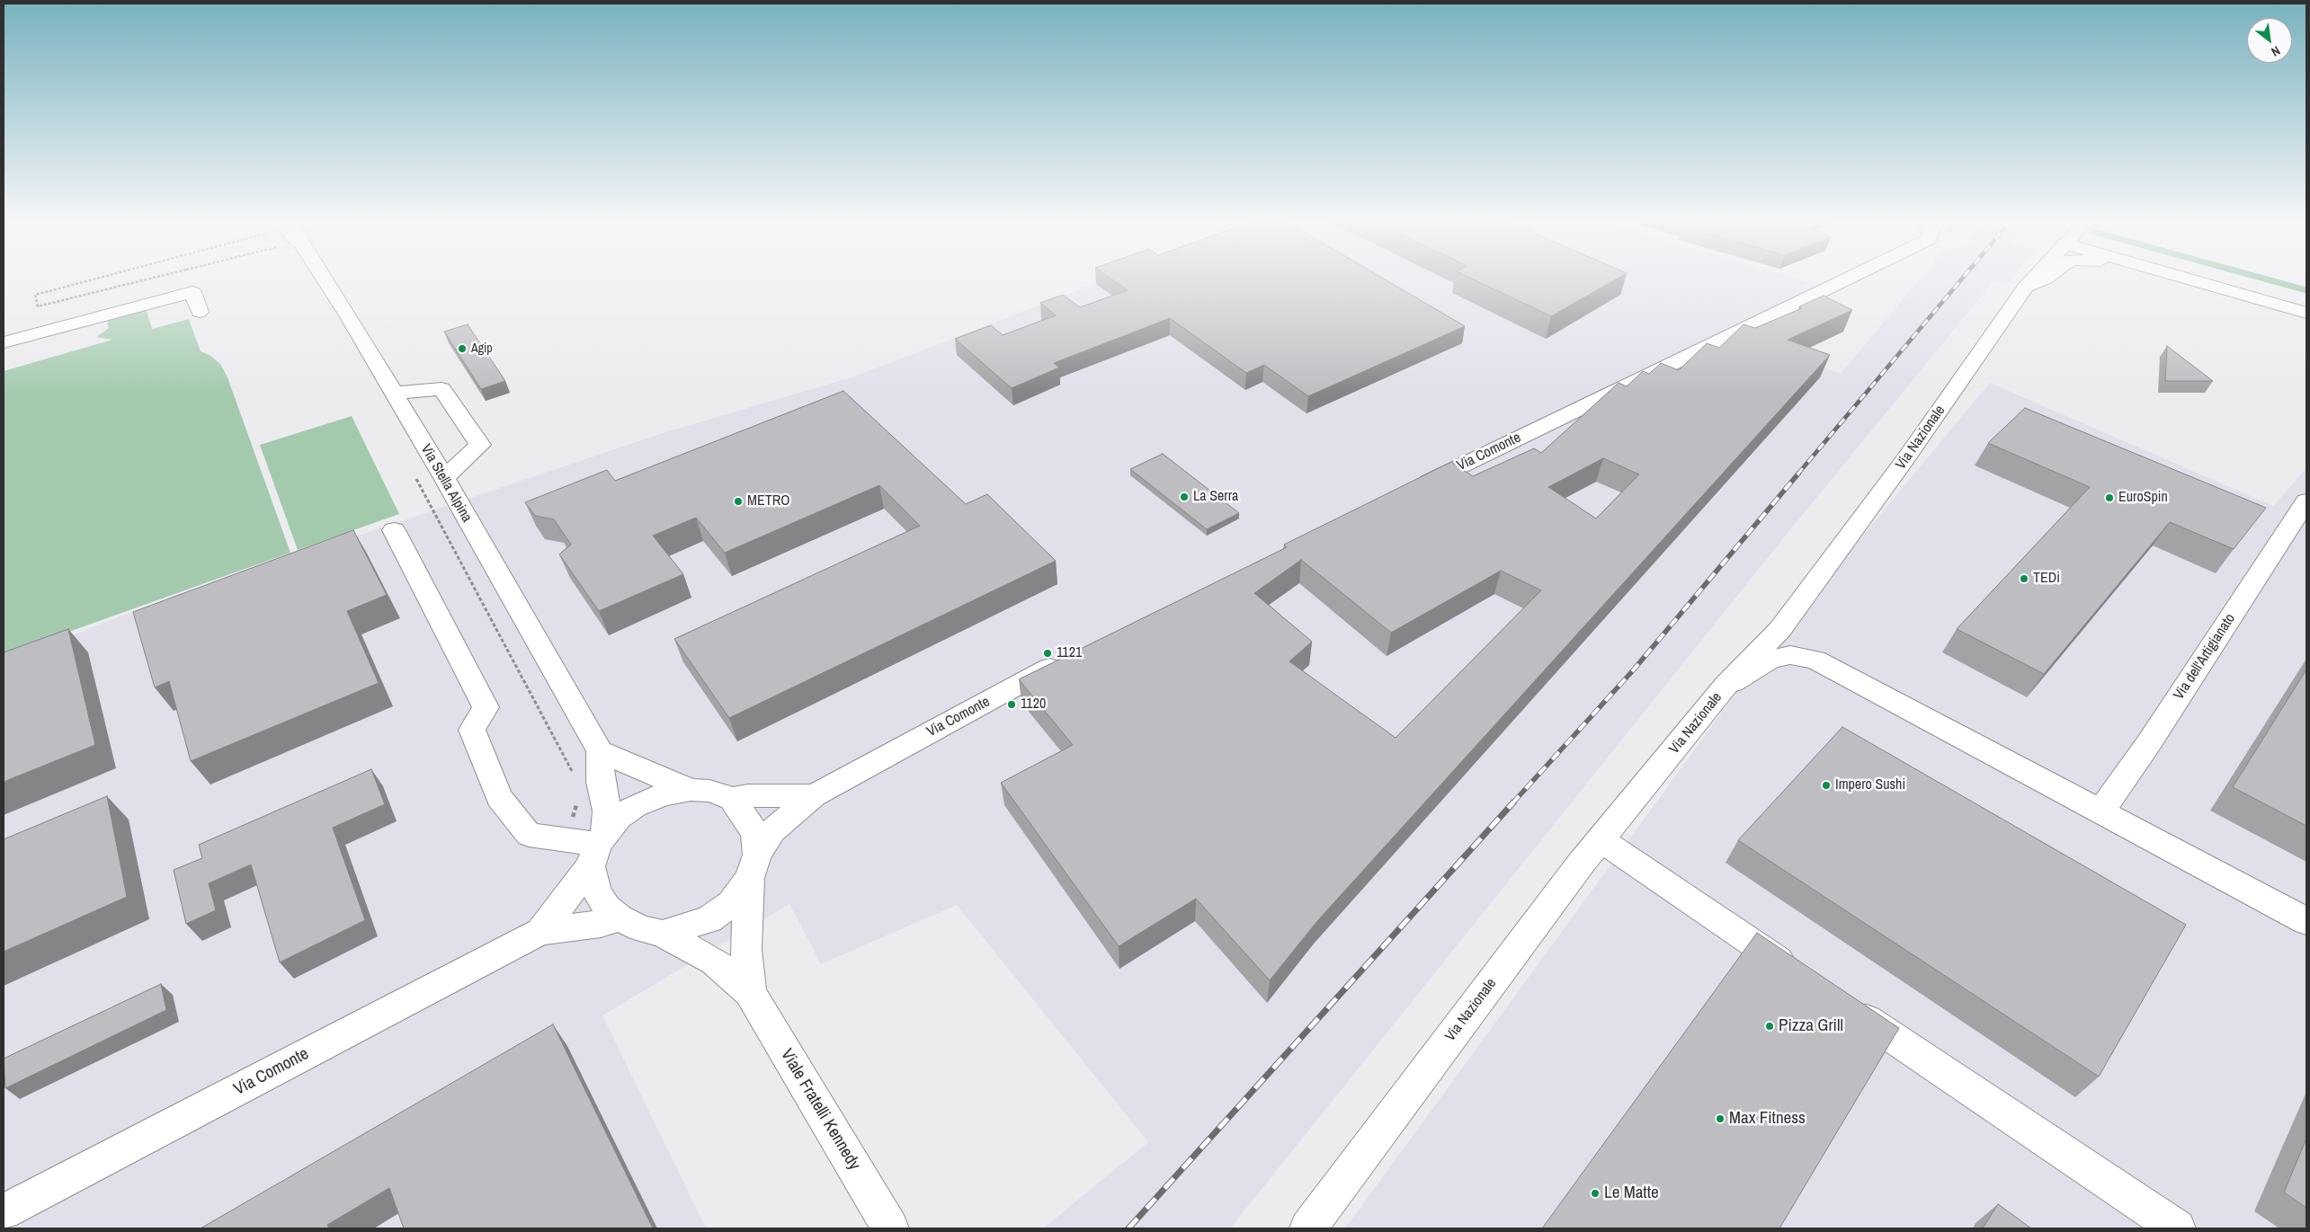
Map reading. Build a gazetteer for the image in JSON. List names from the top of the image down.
{
  "streets": {
    "street": [
      "Via Nazionale",
      "Via Comonte",
      "Via Stella Alpina",
      "Via dell'Artigianato",
      "Viale Fratelli Kennedy"
    ]
  },
  "crossings": [
    ["Via Comonte", "Via Stella Alpina"],
    ["Via Comonte", "Viale Fratelli Kennedy"],
    ["Via Stella Alpina", "Viale Fratelli Kennedy"]
  ],
  "places": [
    "Agip",
    "La Serra",
    "EuroSpin",
    "METRO",
    "TEDi",
    "1121",
    "1120",
    "Impero Sushi",
    "Pizza Grill",
    "Max Fitness",
    "Le Matte"
  ],
  "north": "bottom right"
}
